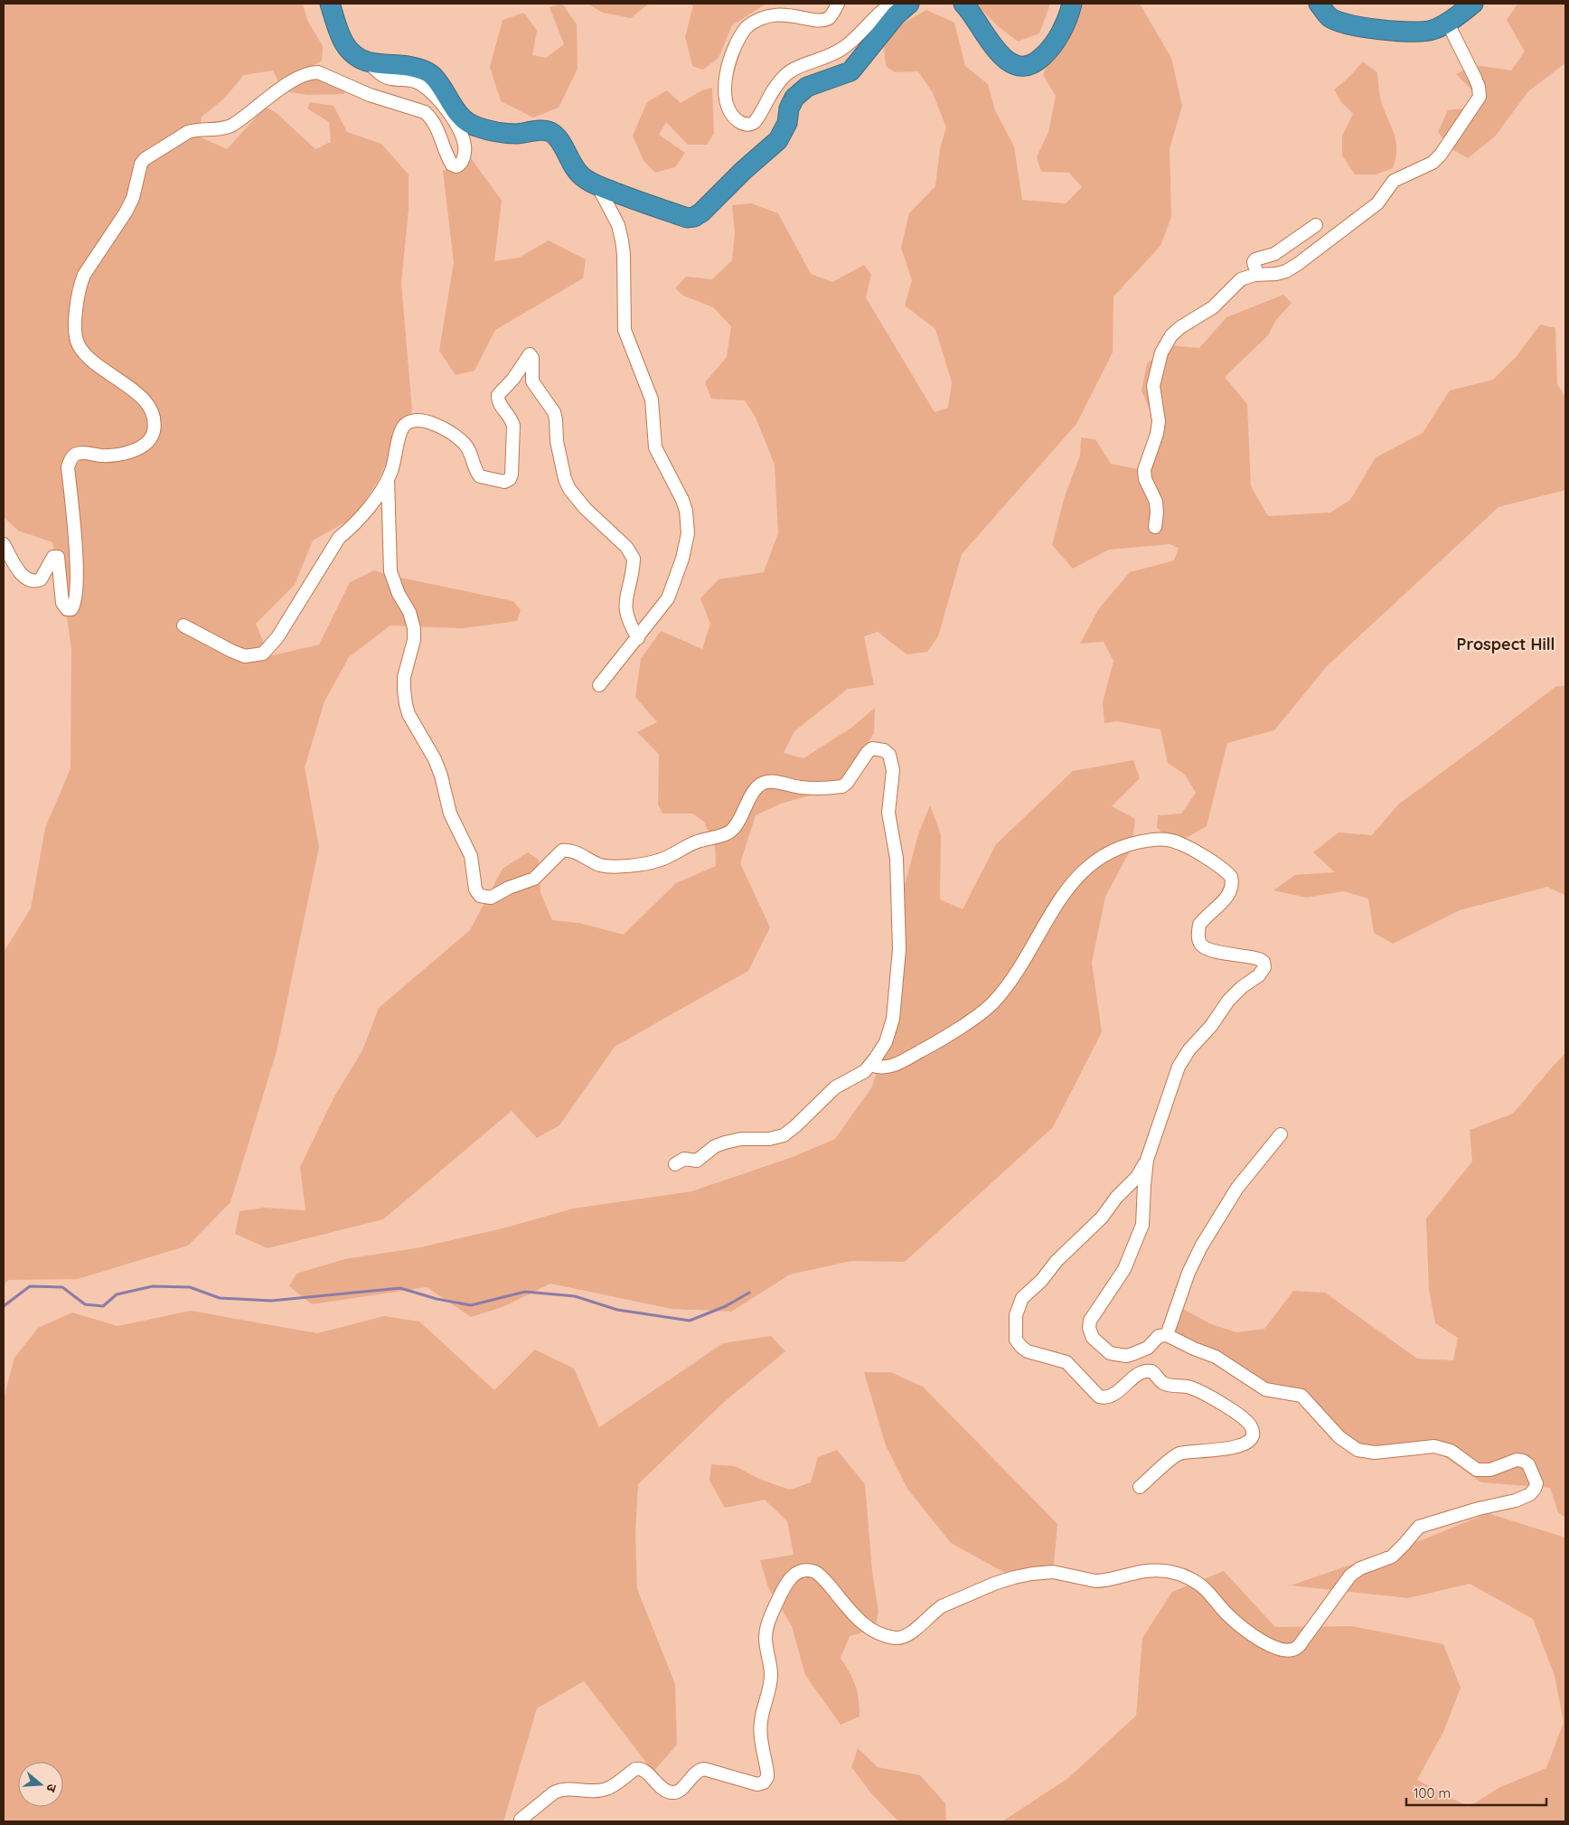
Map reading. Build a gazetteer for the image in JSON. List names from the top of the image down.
{
  "districts": ["Prospect Hill"],
  "scale_bar": "100 m",
  "north": "right"
}
